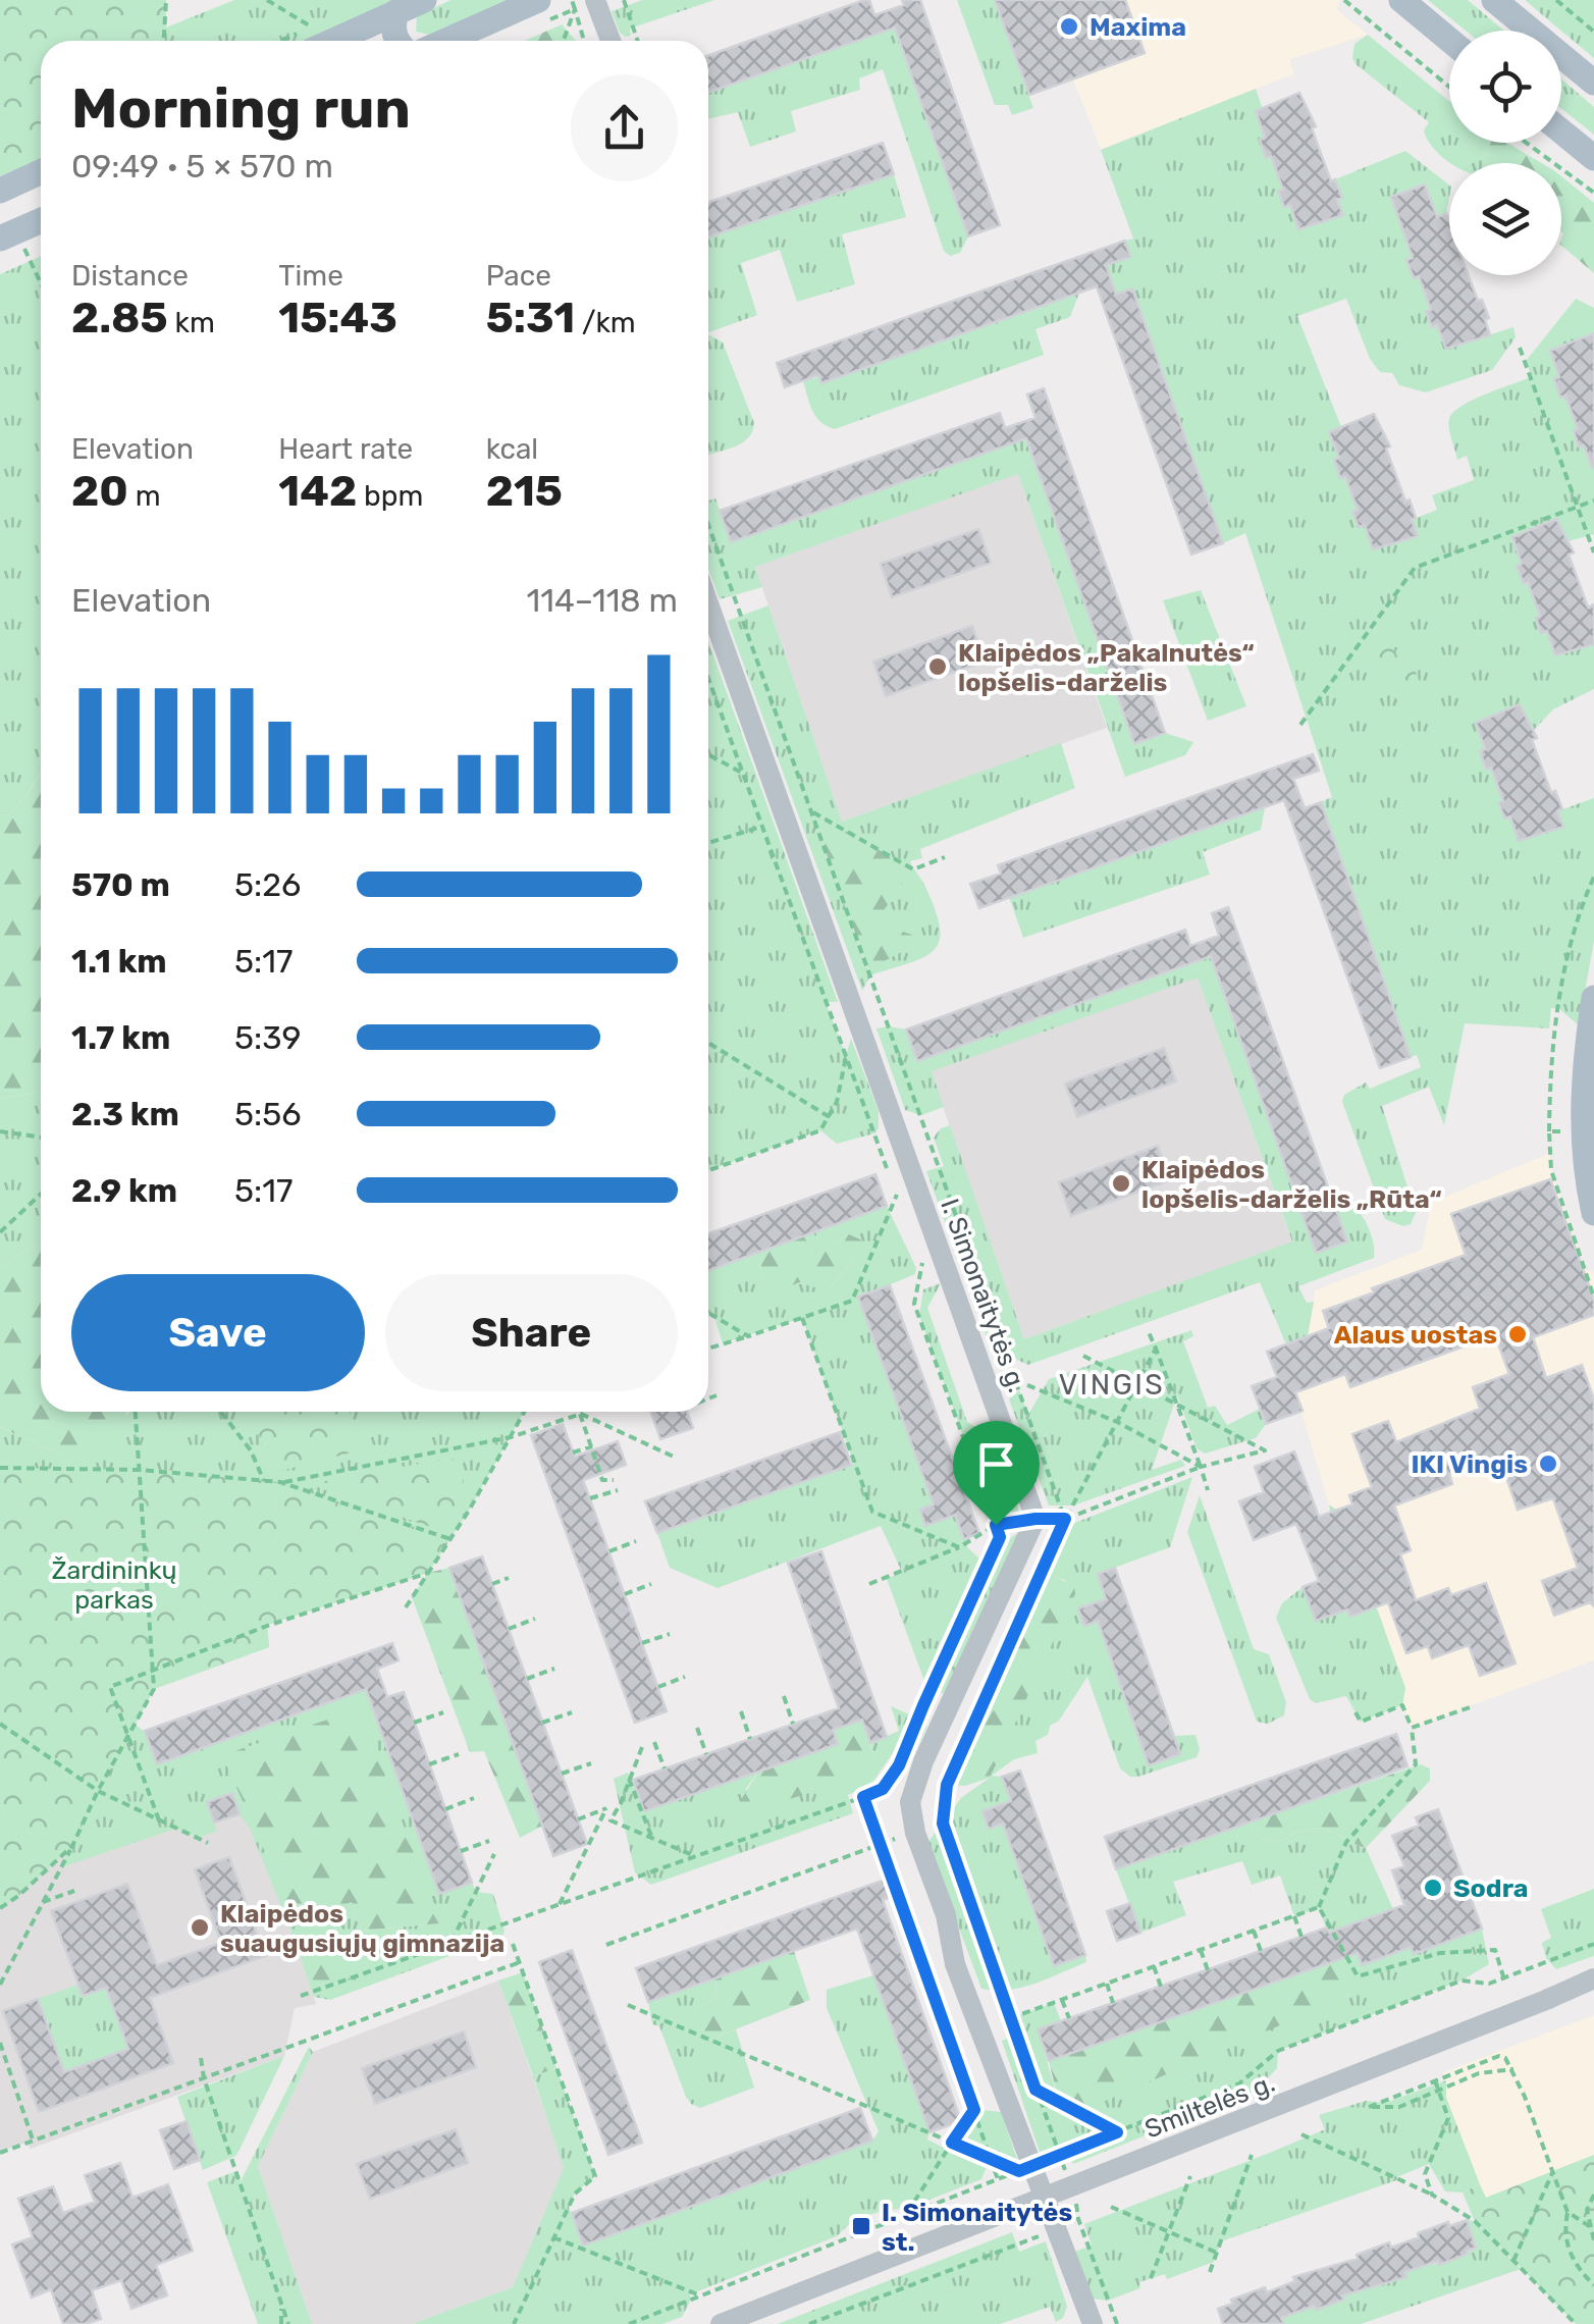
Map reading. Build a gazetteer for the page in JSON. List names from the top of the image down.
{
  "streets": {
    "street": ["I. Simonaitytės g.", "Smiltelės g."]
  },
  "districts": ["VINGIS"],
  "parks": ["Žardininkų parkas"],
  "places": {
    "other": [
      "Maxima",
      "Klaipėdos „Pakalnutės“ lopšelis-darželis",
      "Klaipėdos lopšelis-darželis „Rūta“",
      "Alaus uostas",
      "IKI Vingis",
      "Sodra",
      "Klaipėdos suaugusiųjų gimnazija"
    ],
    "transit": ["I. Simonaitytės st."]
  },
  "page": {
    "heading": ["Morning run", "09:49 · 5 × 570 m"],
    "stats": [
      ["Distance", "2.85 km"],
      ["Time", "15:43"],
      ["Pace", "5:31 /km"],
      ["Elevation", "20 m"],
      ["Heart rate", "142 bpm"],
      ["kcal", "215"]
    ],
    "chart": ["Elevation", "114–118 m"],
    "list": [
      {
        "name": "570 m",
        "note": "5:26"
      },
      {
        "name": "1.1 km",
        "note": "5:17"
      },
      {
        "name": "1.7 km",
        "note": "5:39"
      },
      {
        "name": "2.3 km",
        "note": "5:56"
      },
      {
        "name": "2.9 km",
        "note": "5:17"
      }
    ],
    "buttons": ["Save", "Share"]
  }
}
